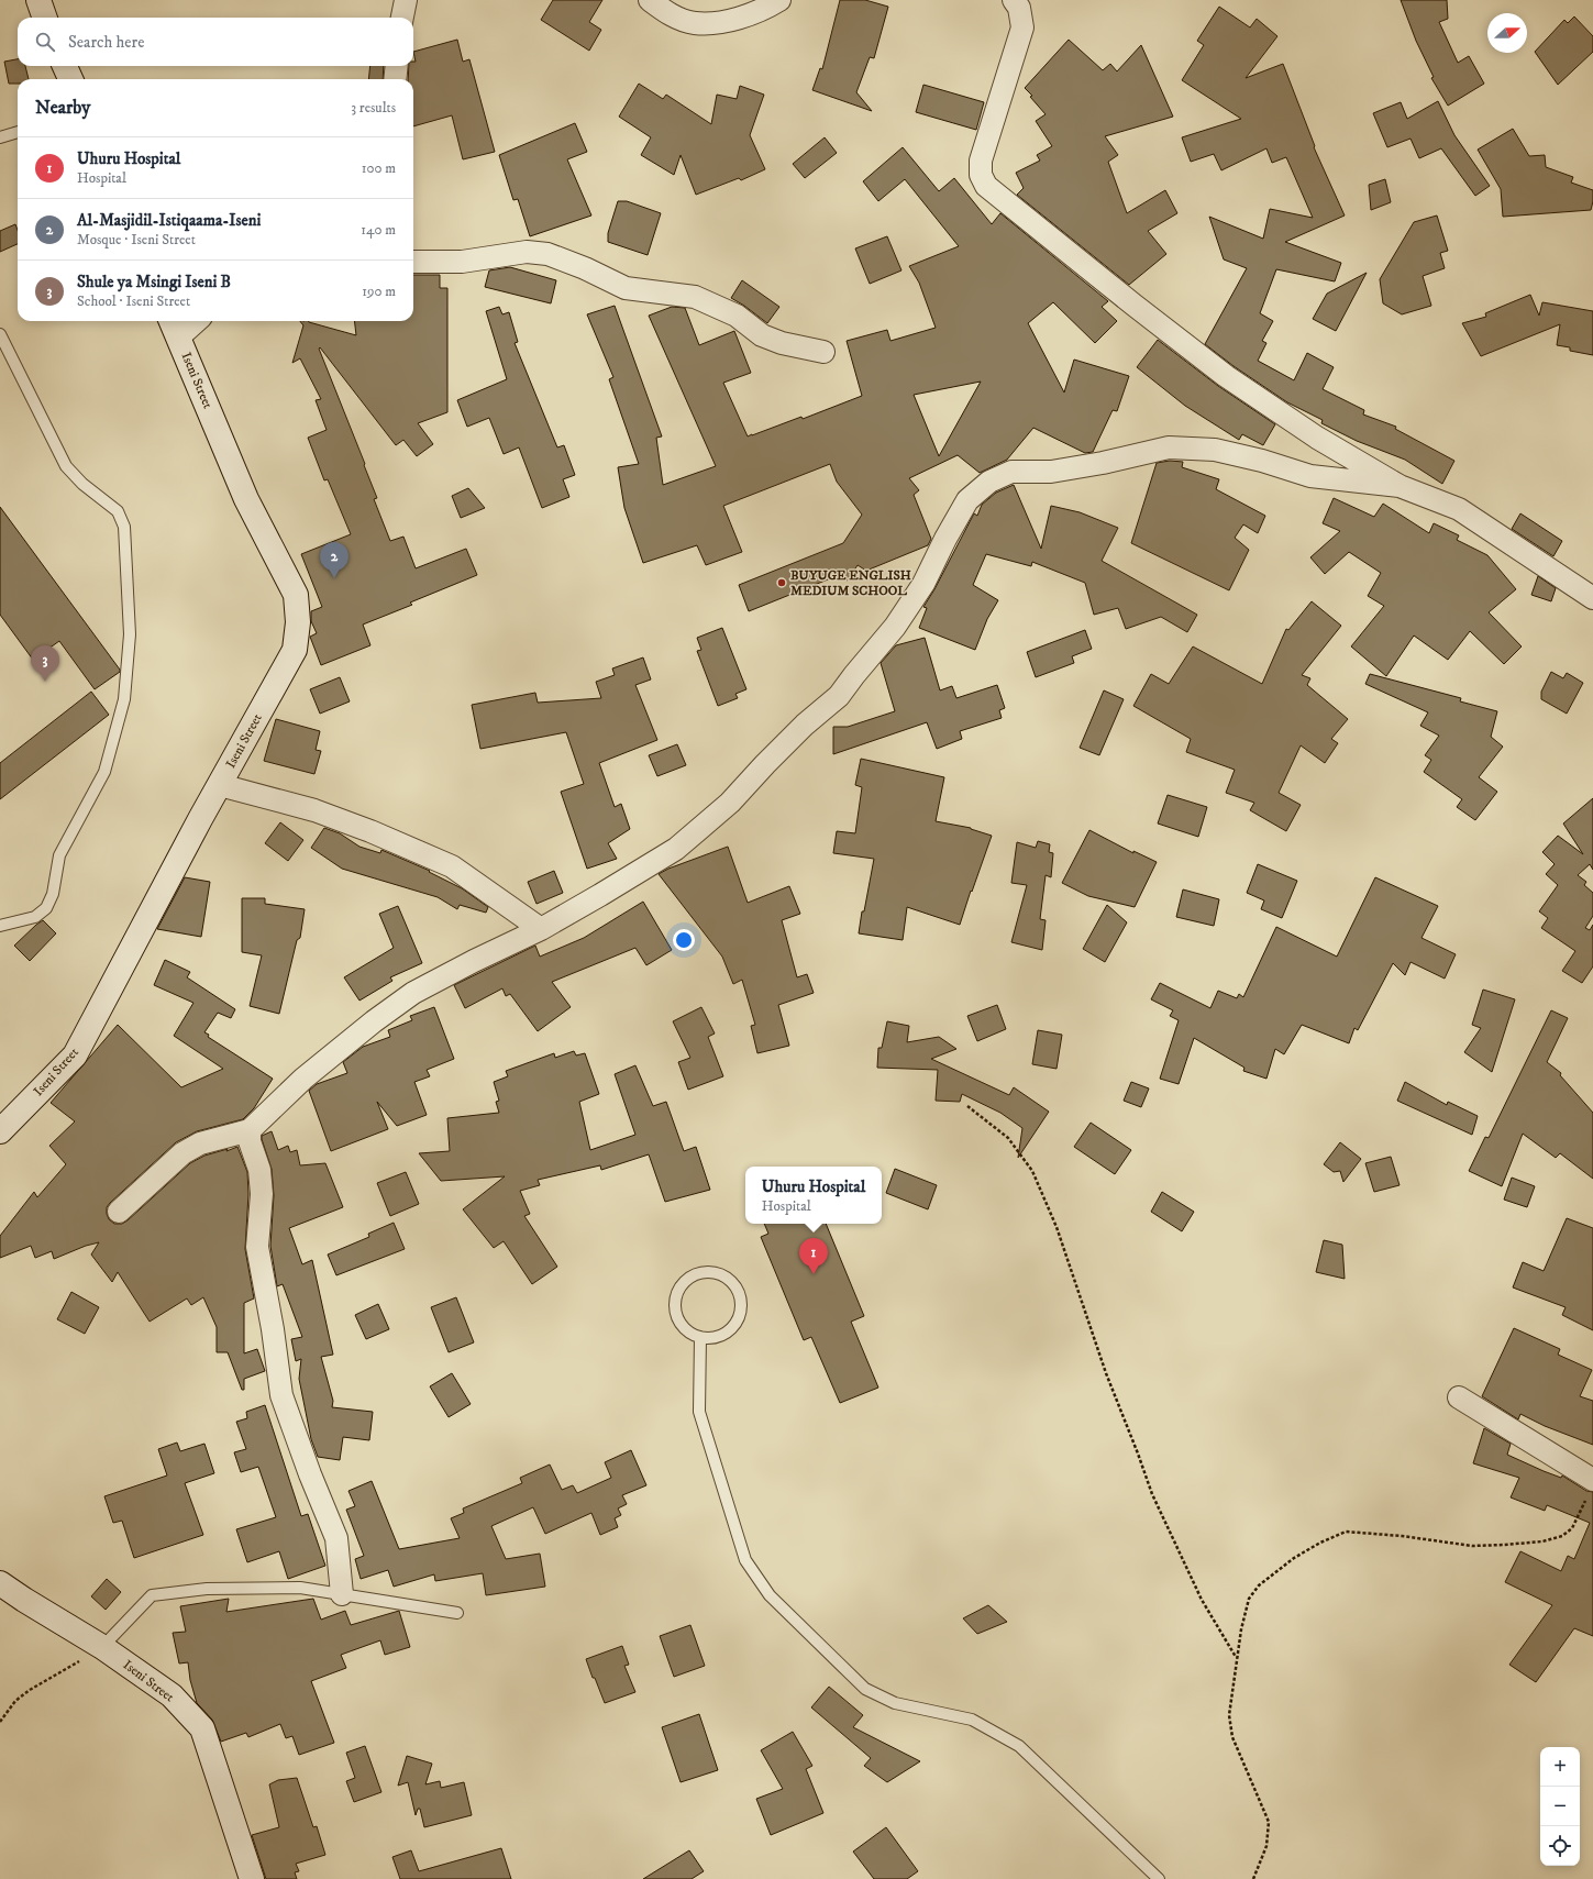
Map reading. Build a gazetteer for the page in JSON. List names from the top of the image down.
{
  "streets": {
    "street": ["Iseni Street"]
  },
  "places": ["BUYUGE ENGLISH MEDIUM SCHOOL"],
  "north": "right",
  "page": {
    "search": "Search here",
    "heading": ["Nearby", "3 results"],
    "list": [
      {
        "mark": "1",
        "name": "Uhuru Hospital",
        "note": "Hospital",
        "value": "100 m"
      },
      {
        "mark": "2",
        "name": "Al-Masjidil-Istiqaama-Iseni",
        "note": "Mosque · Iseni Street",
        "value": "140 m"
      },
      {
        "mark": "3",
        "name": "Shule ya Msingi Iseni B",
        "note": "School · Iseni Street",
        "value": "190 m"
      }
    ],
    "pins": ["2", "3", "1"],
    "popup": ["Uhuru Hospital", "Hospital"],
    "map_buttons": ["+", "−"]
  }
}
